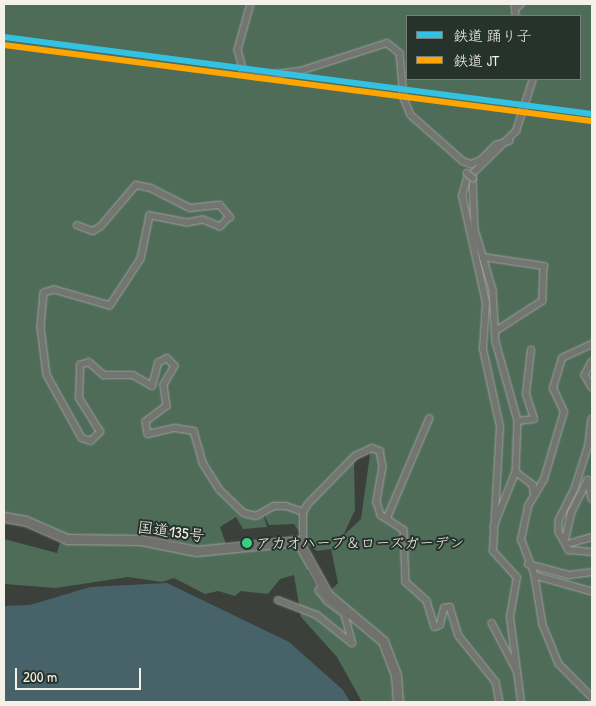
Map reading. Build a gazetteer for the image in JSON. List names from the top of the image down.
{
  "streets": {
    "highway": ["国道135号"]
  },
  "places": ["アカオハーブ＆ローズガーデン"],
  "lines": ["rail line 踊り子", "rail line JT"],
  "legend": ["鉄道 踊り子", "鉄道 JT"],
  "scale_bar": "200 m"
}
